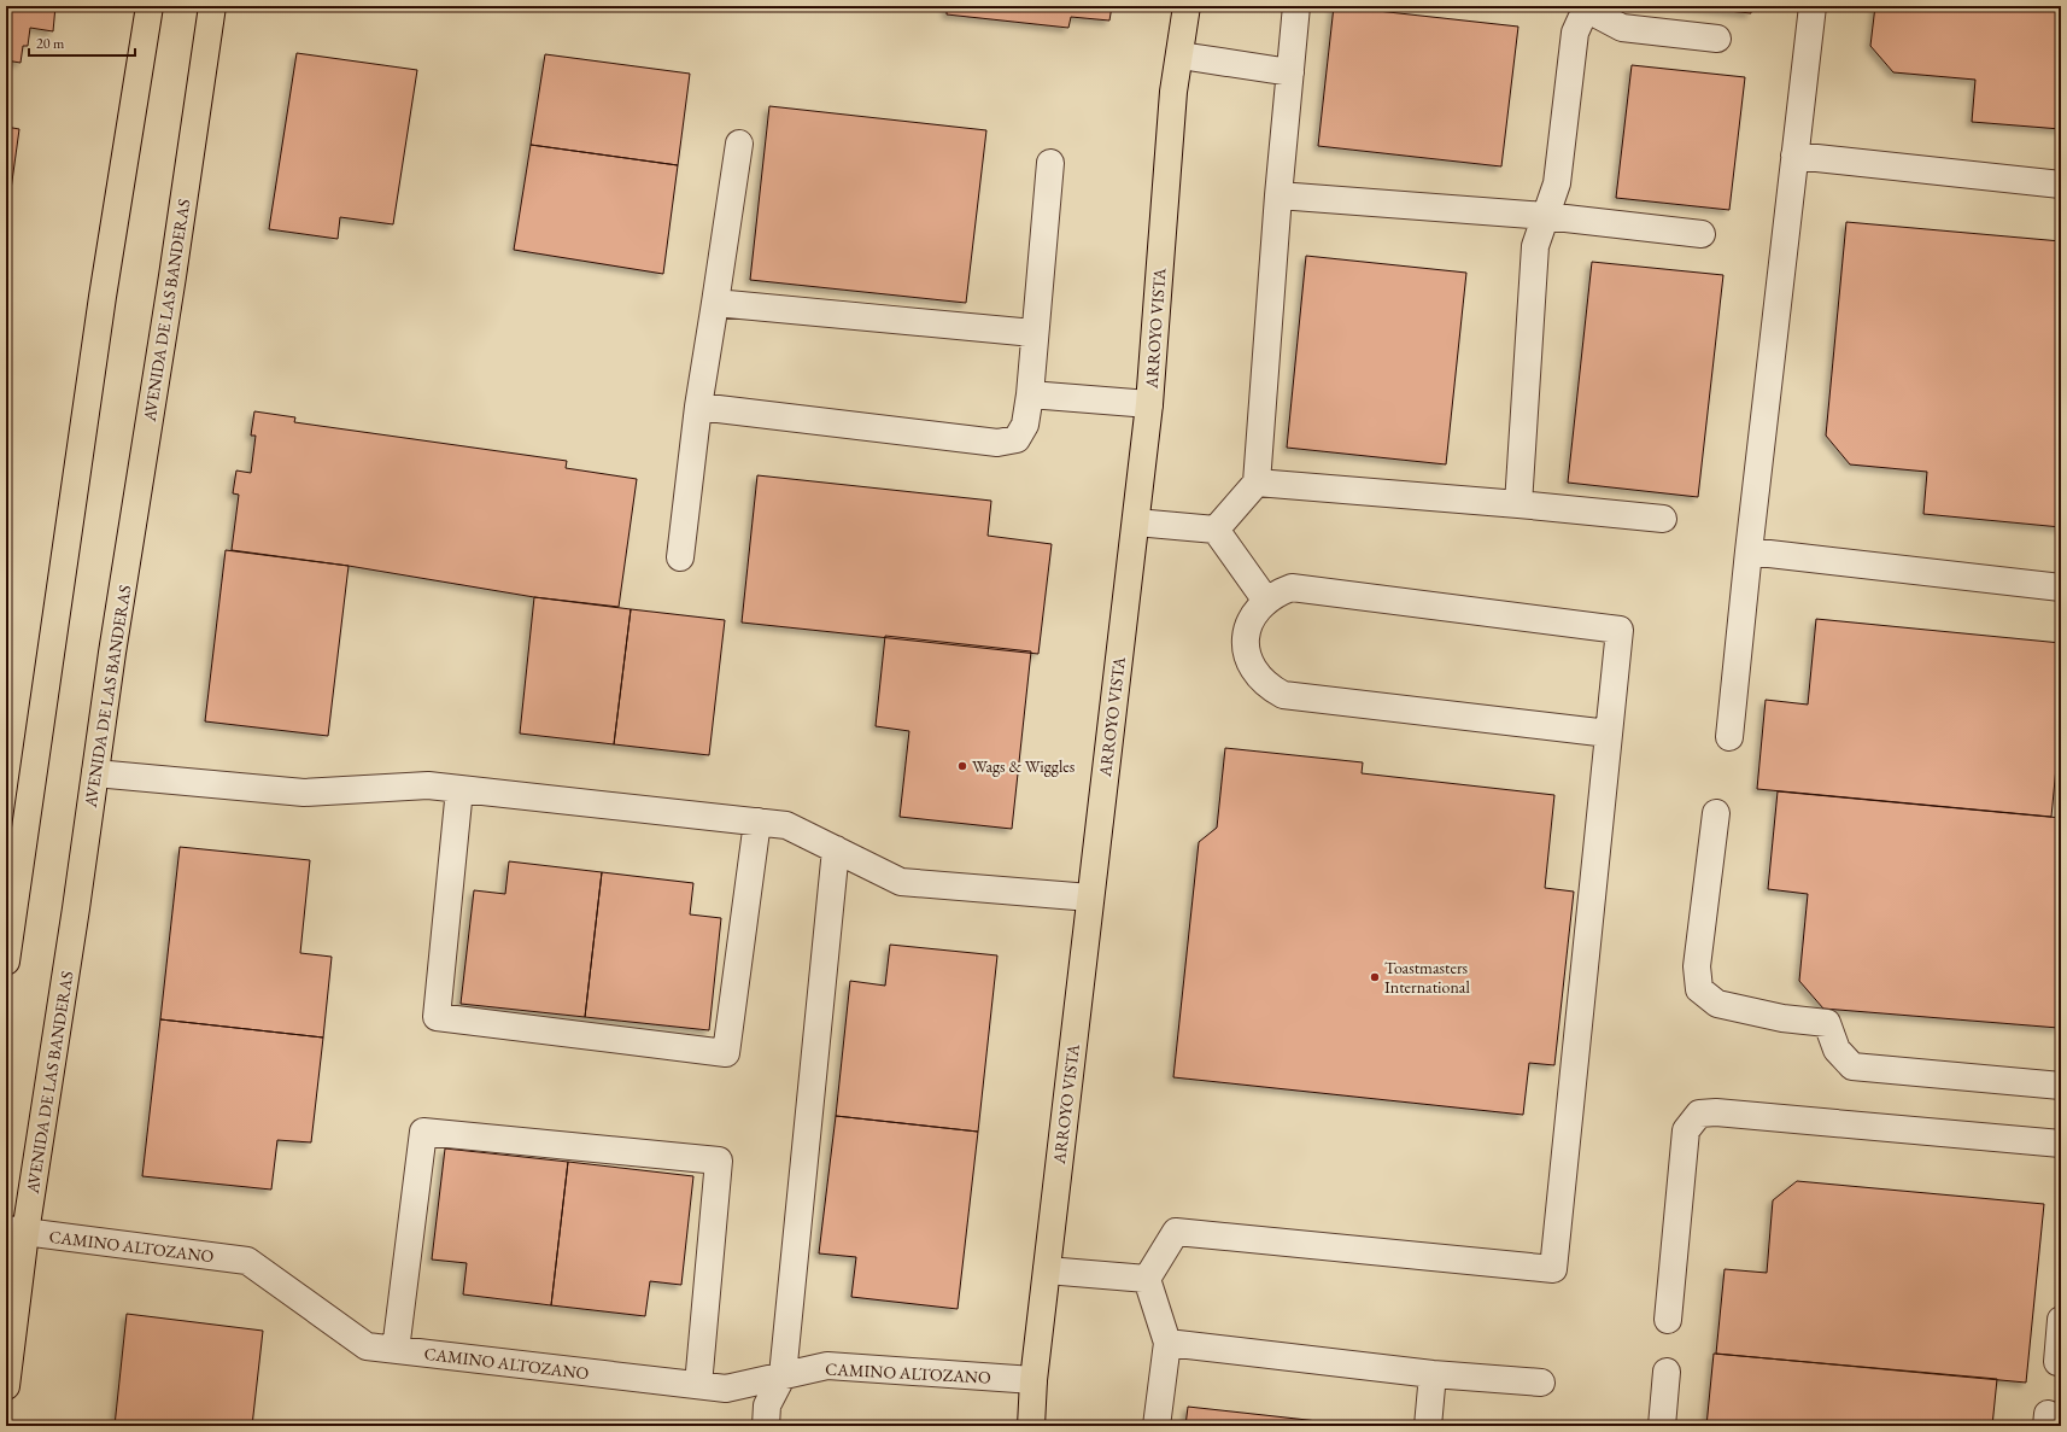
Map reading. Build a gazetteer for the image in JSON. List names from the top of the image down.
{
  "streets": {
    "main road": ["AVENIDA DE LAS BANDERAS", "ARROYO VISTA"],
    "lane": ["CAMINO ALTOZANO"]
  },
  "crossings": [
    ["AVENIDA DE LAS BANDERAS", "CAMINO ALTOZANO"],
    ["ARROYO VISTA", "CAMINO ALTOZANO"]
  ],
  "places": ["Wags & Wiggles", "Toastmasters International"],
  "scale_bar": "20 m"
}
